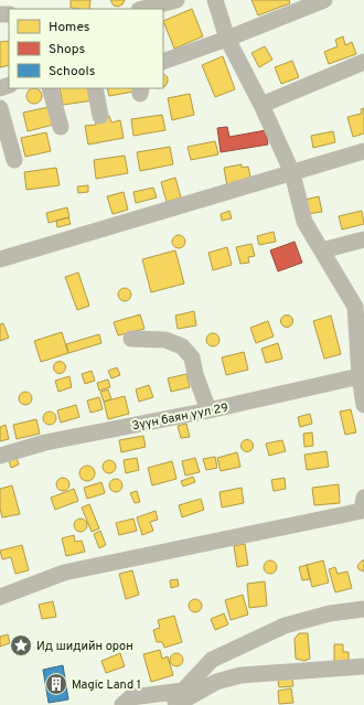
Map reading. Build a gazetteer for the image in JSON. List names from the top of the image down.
{
  "streets": {
    "street": ["Зүүн баян уул 29"]
  },
  "places": {
    "place": ["Ид шидийн орон"],
    "building": ["Magic Land 1"]
  },
  "legend": ["Homes", "Shops", "Schools"]
}
